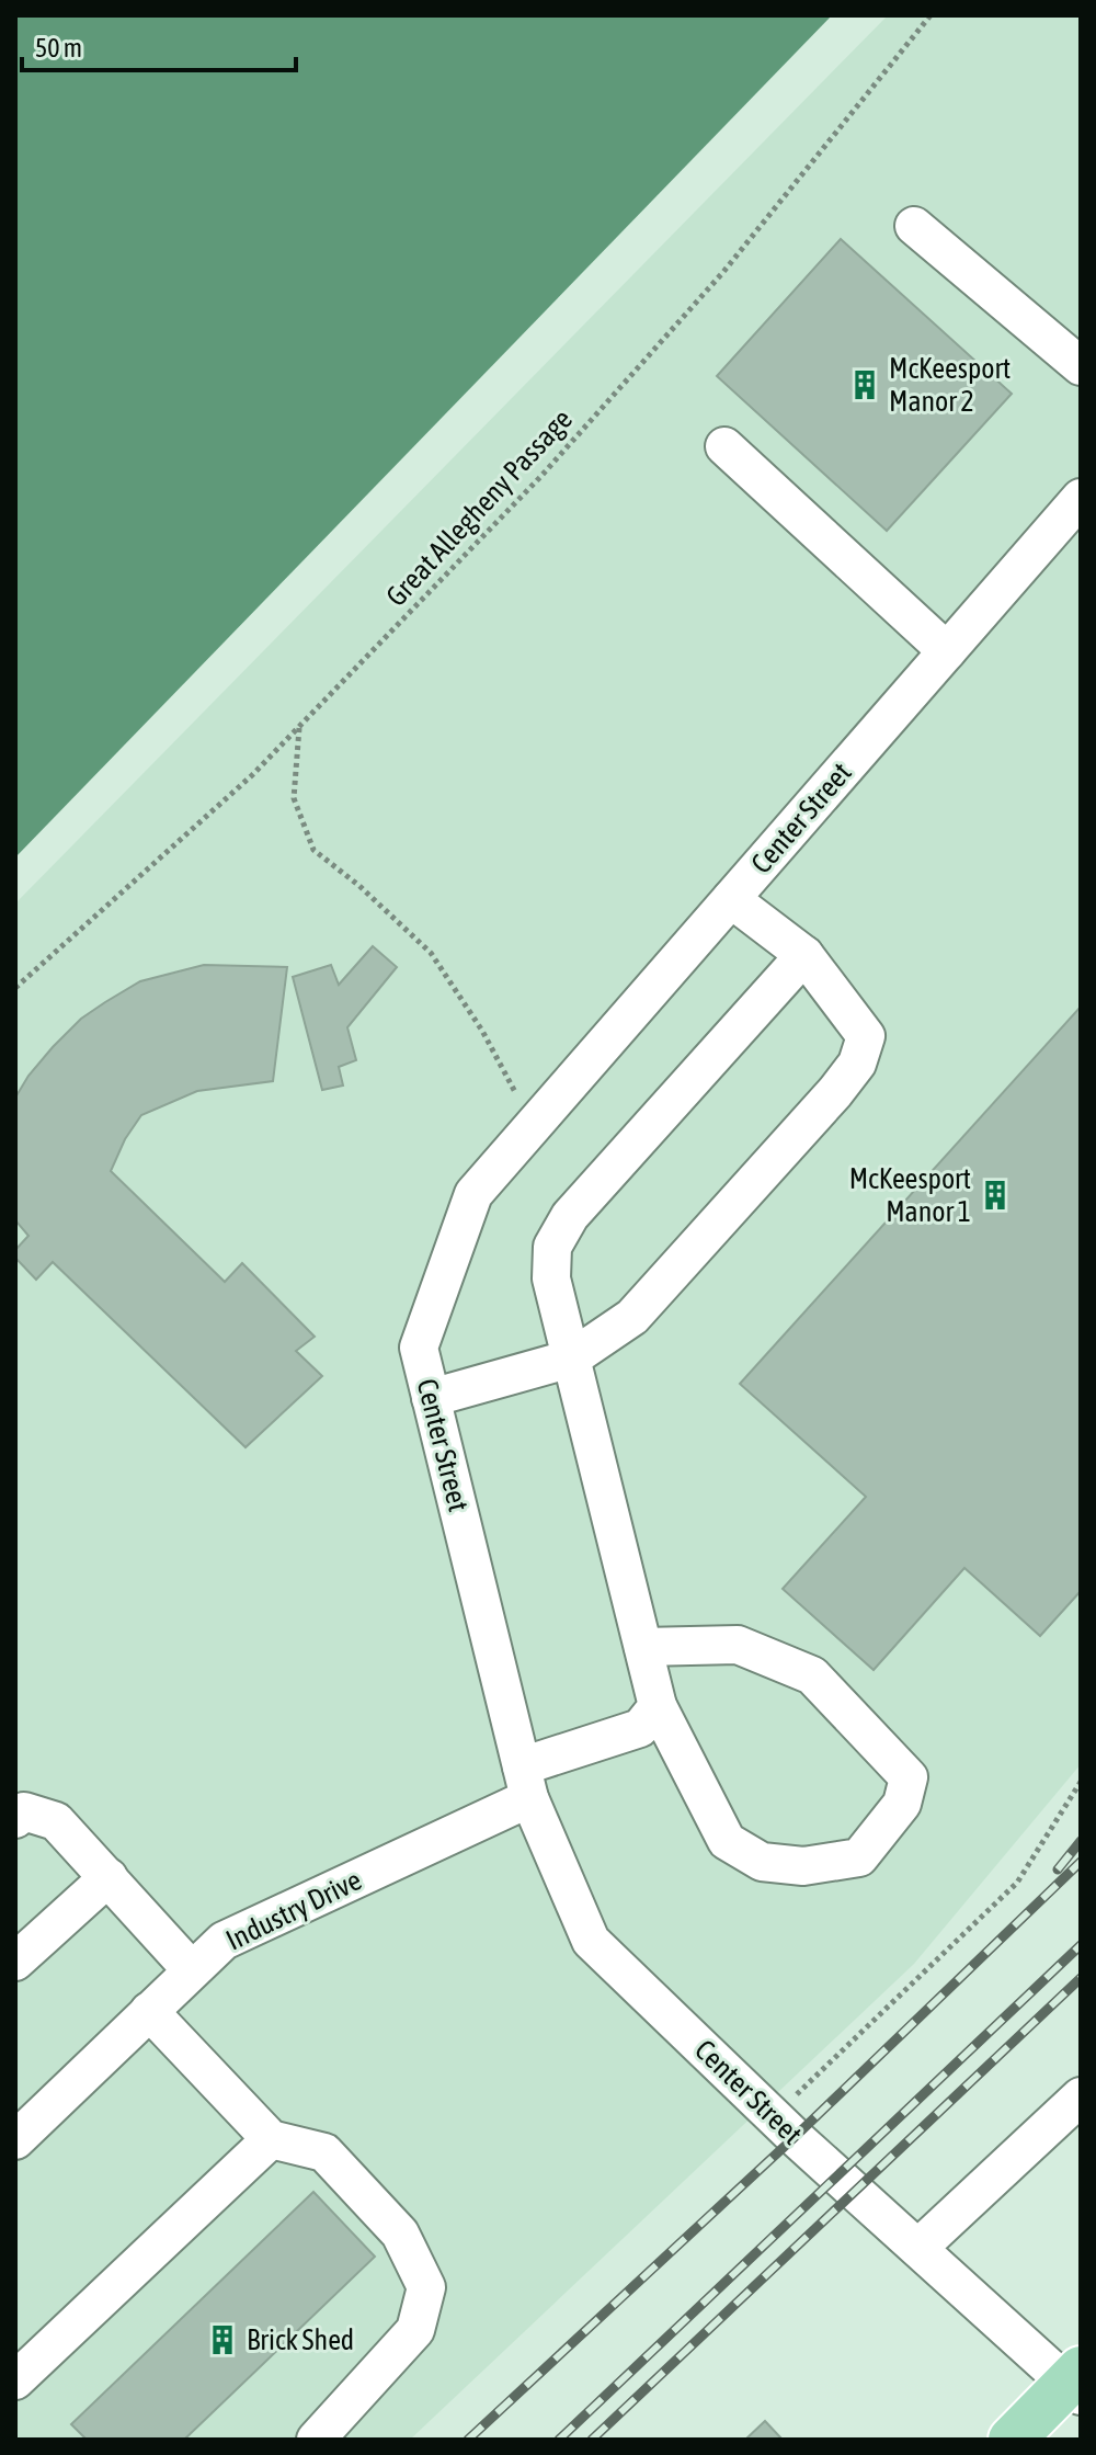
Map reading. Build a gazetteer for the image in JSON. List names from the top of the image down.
{
  "streets": {
    "street": ["Center Street", "Industry Drive"],
    "path": ["Great Allegheny Passage"]
  },
  "crossings": [
    ["Center Street", "Industry Drive"]
  ],
  "places": {
    "building": ["McKeesport Manor 2", "McKeesport Manor 1", "Brick Shed"]
  },
  "scale_bar": "50 m"
}
